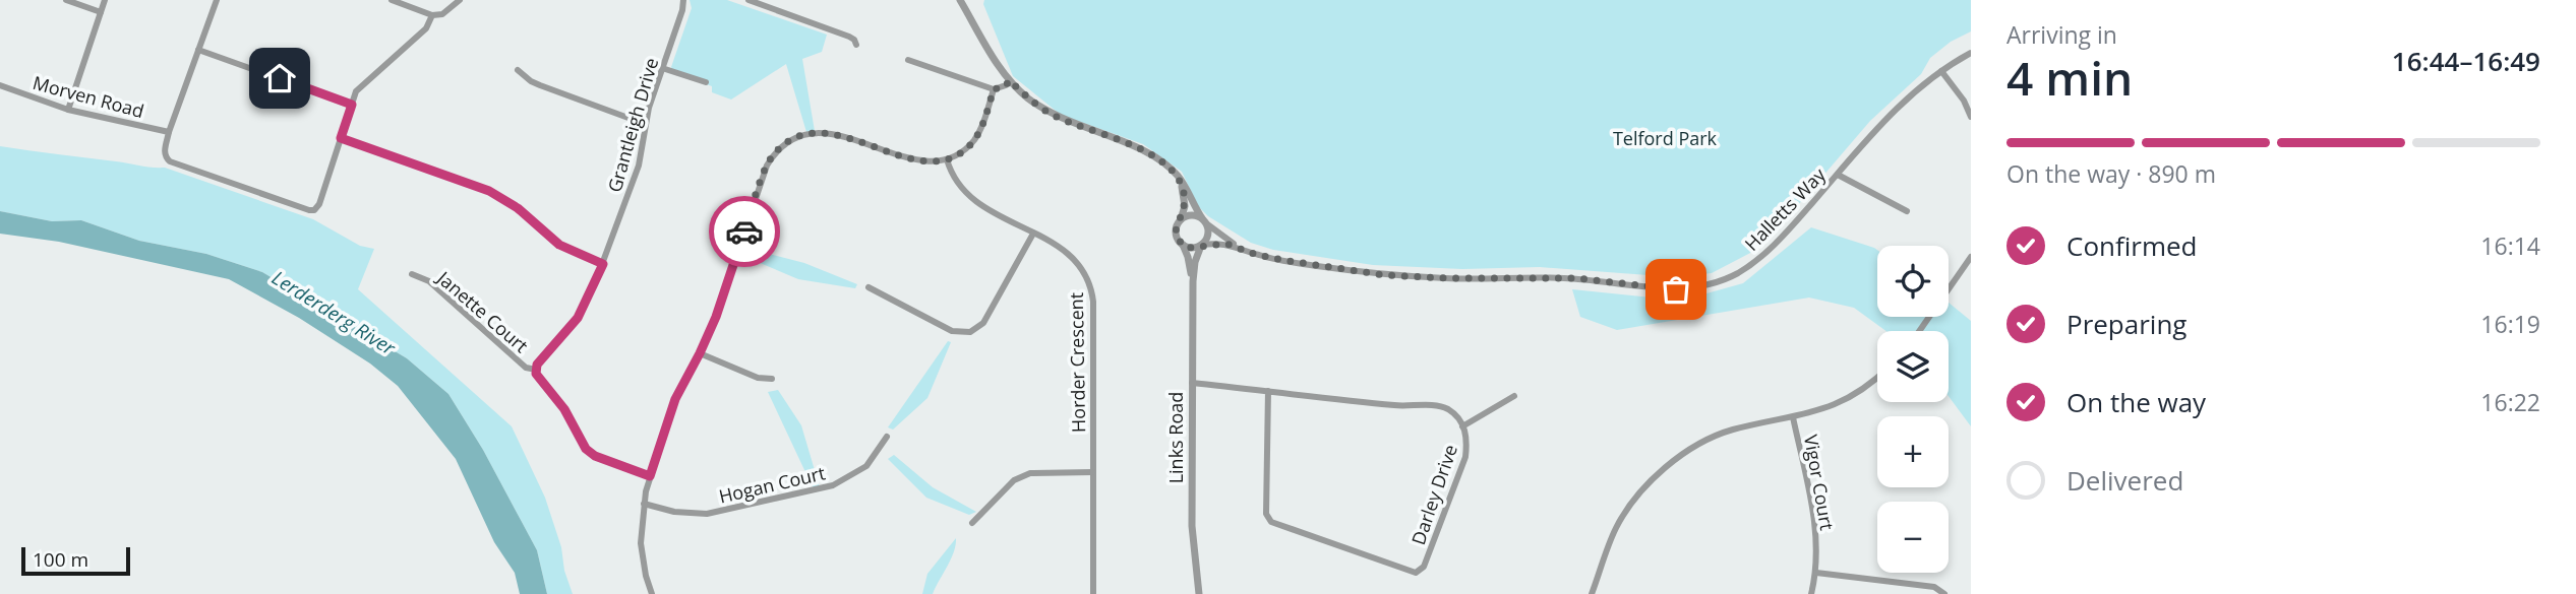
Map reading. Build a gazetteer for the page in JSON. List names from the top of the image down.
{
  "streets": {
    "street": [
      "Morven Road",
      "Grantleigh Drive",
      "Halletts Way",
      "Janette Court",
      "Horder Crescent",
      "Links Road",
      "Vigor Court",
      "Hogan Court",
      "Darley Drive"
    ]
  },
  "crossings": [
    ["Grantleigh Drive", "Janette Court"],
    ["Halletts Way", "Links Road"],
    ["Links Road", "Darley Drive"]
  ],
  "water": ["Lerderderg River"],
  "parks": ["Telford Park"],
  "scale_bar": "100 m",
  "page": {
    "heading": ["4 min", "Arriving in", "16:44–16:49"],
    "bar": "On the way · 890 m",
    "list": [
      ["Confirmed", "16:14"],
      ["Preparing", "16:19"],
      ["On the way", "16:22"],
      "Delivered"
    ],
    "map_buttons": ["+", "−"],
    "scale": "100 m"
  }
}
